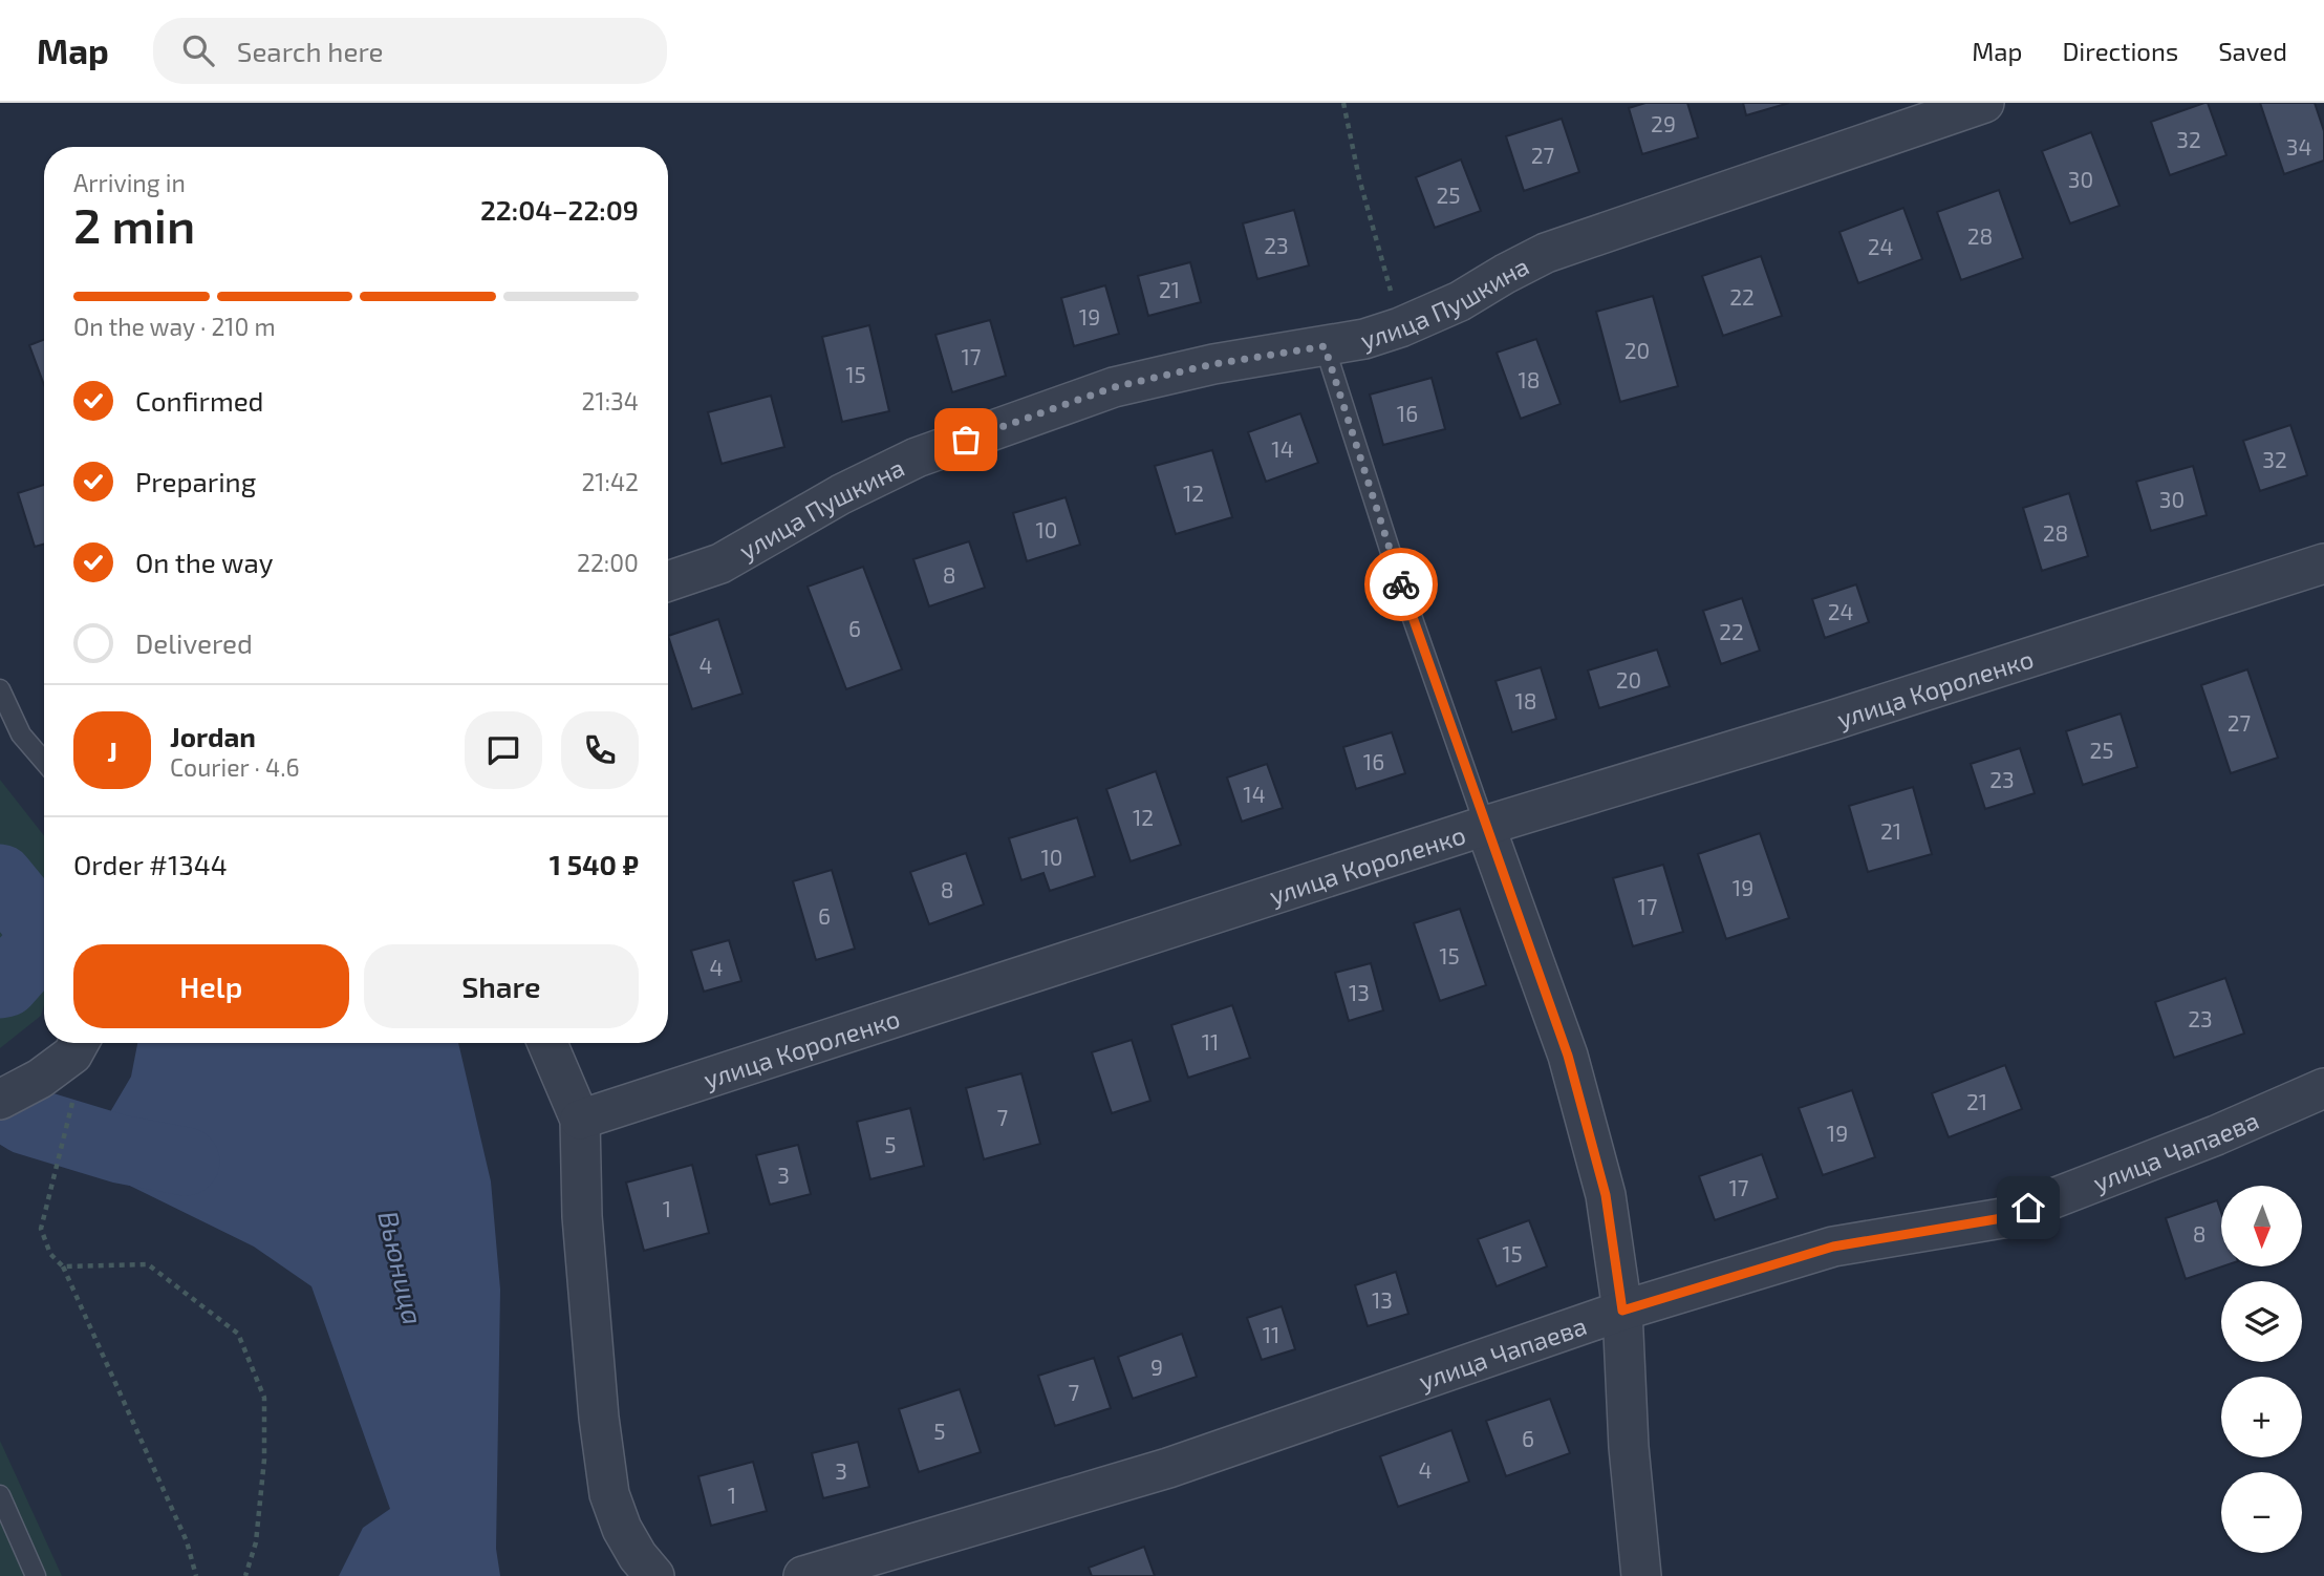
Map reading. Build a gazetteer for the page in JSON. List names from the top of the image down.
{
  "streets": {
    "street": ["улица Пушкина", "улица Короленко", "улица Чапаева"]
  },
  "water": ["Вьюница"],
  "house_numbers": [
    "29",
    "32",
    "34",
    "27",
    "30",
    "25",
    "28",
    "23",
    "24",
    "21",
    "22",
    "19",
    "20",
    "17",
    "15",
    "18",
    "16",
    "14",
    "32",
    "12",
    "30",
    "10",
    "28",
    "8",
    "24",
    "6",
    "22",
    "4",
    "20",
    "18",
    "27",
    "25",
    "16",
    "23",
    "14",
    "12",
    "21",
    "10",
    "19",
    "8",
    "17",
    "6",
    "15",
    "4",
    "13",
    "23",
    "11",
    "21",
    "7",
    "19",
    "5",
    "3",
    "17",
    "1",
    "8",
    "15",
    "13",
    "11",
    "9",
    "7",
    "5",
    "6",
    "4",
    "3",
    "1"
  ],
  "north": "bottom",
  "page": {
    "header": "Map",
    "search": "Search here",
    "nav": ["Map", "Directions", "Saved"],
    "heading": ["2 min", "Arriving in", "22:04–22:09"],
    "panel": [
      "Jordan",
      "Courier · 4.6",
      "Order #1344",
      "1 540 ₽"
    ],
    "bar": "On the way · 210 m",
    "list": [
      ["Confirmed", "21:34"],
      ["Preparing", "21:42"],
      ["On the way", "22:00"],
      "Delivered"
    ],
    "round": "J",
    "buttons": ["Help", "Share"],
    "map_buttons": ["+", "−"]
  }
}
